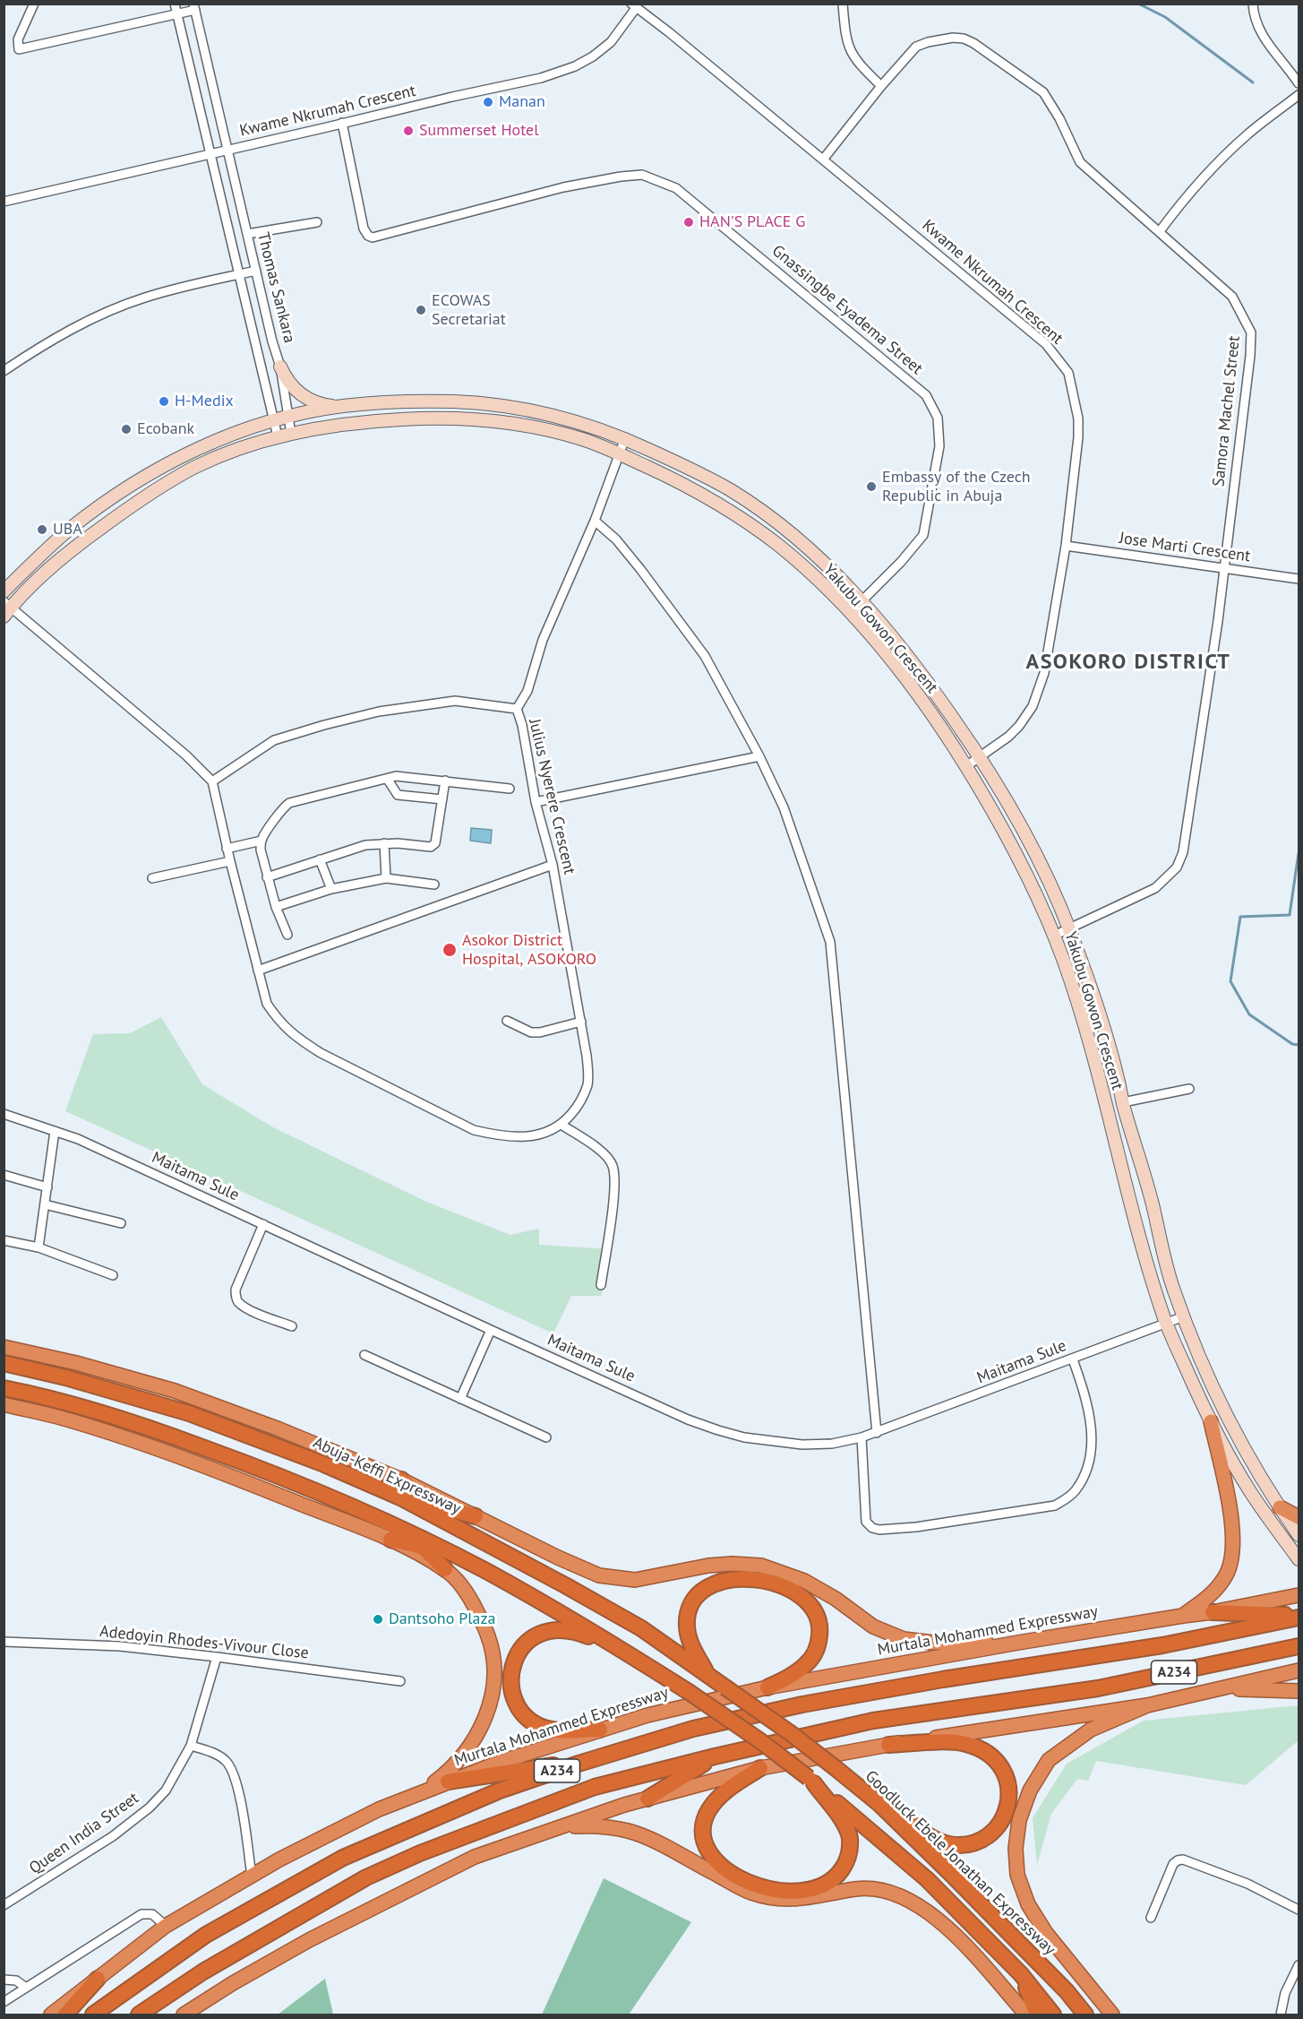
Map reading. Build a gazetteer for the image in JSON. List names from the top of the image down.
{
  "streets": {
    "highway": [
      "Abuja-Keffi Expressway",
      "Murtala Mohammed Expressway",
      "A234",
      "Goodluck Ebele Jonathan Expressway"
    ],
    "main road": ["Yakubu Gowon Crescent"],
    "street": [
      "Kwame Nkrumah Crescent",
      "Thomas Sankara",
      "Gnassingbe Eyadema Street",
      "Samora Machel Street",
      "Jose Marti Crescent",
      "Julius Nyerere Crescent",
      "Maitama Sule",
      "Adedoyin Rhodes-Vivour Close",
      "Queen India Street"
    ]
  },
  "crossings": [
    ["Kwame Nkrumah Crescent", "Thomas Sankara"],
    ["Kwame Nkrumah Crescent", "Gnassingbe Eyadema Street"],
    ["Kwame Nkrumah Crescent", "Samora Machel Street"],
    ["Kwame Nkrumah Crescent", "Jose Marti Crescent"],
    ["Kwame Nkrumah Crescent", "Yakubu Gowon Crescent"],
    ["Thomas Sankara", "Yakubu Gowon Crescent"],
    ["Gnassingbe Eyadema Street", "Yakubu Gowon Crescent"],
    ["Samora Machel Street", "Jose Marti Crescent"],
    ["Samora Machel Street", "Yakubu Gowon Crescent"],
    ["Yakubu Gowon Crescent", "Julius Nyerere Crescent"],
    ["Yakubu Gowon Crescent", "Maitama Sule"],
    ["Abuja-Keffi Expressway", "Murtala Mohammed Expressway"],
    ["Abuja-Keffi Expressway", "Goodluck Ebele Jonathan Expressway"],
    ["Adedoyin Rhodes-Vivour Close", "Queen India Street"]
  ],
  "districts": ["ASOKORO DISTRICT"],
  "places": [
    "Manan",
    "Summerset Hotel",
    "HAN'S PLACE G",
    "ECOWAS Secretariat",
    "H-Medix",
    "Ecobank",
    "Embassy of the Czech Republic in Abuja",
    "UBA",
    "Asokor District Hospital, ASOKORO",
    "Dantsoho Plaza"
  ]
}
